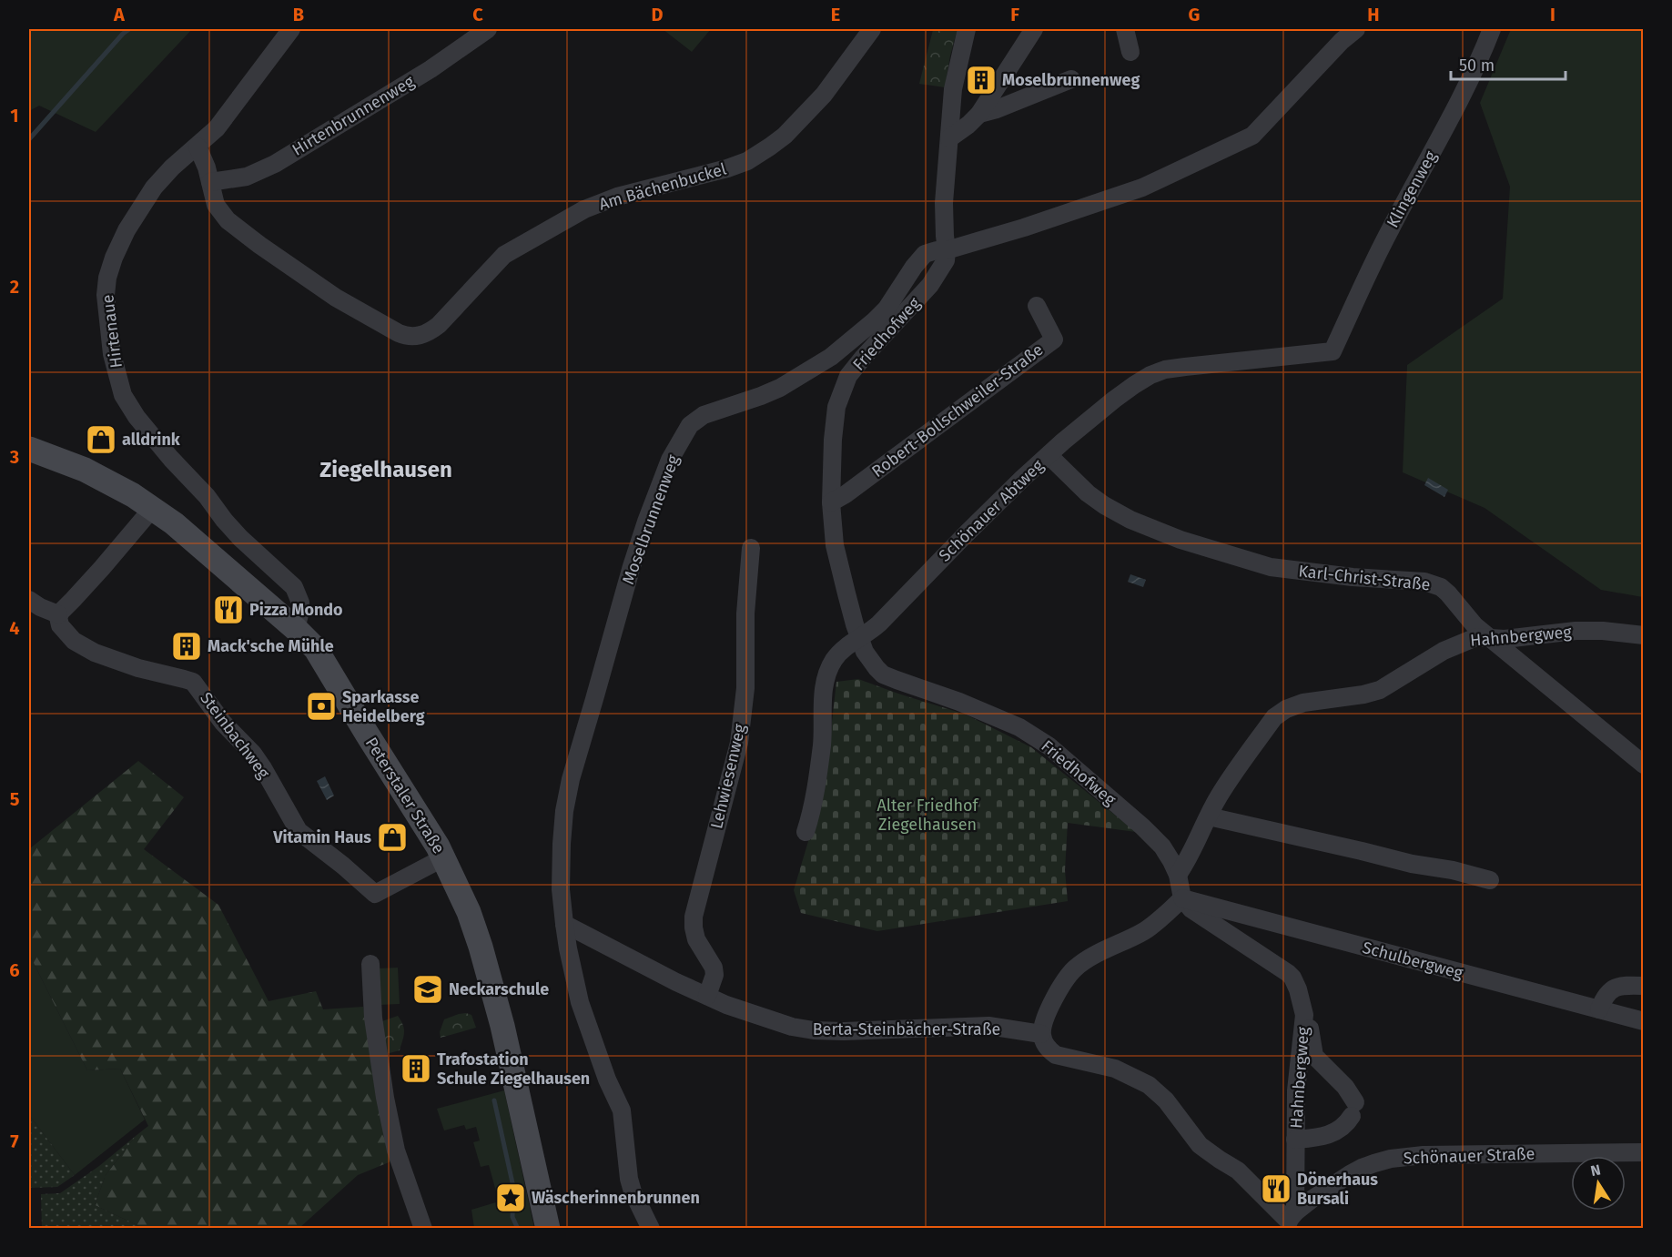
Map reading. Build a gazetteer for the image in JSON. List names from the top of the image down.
{
  "streets": {
    "main road": ["Peterstaler Straße"],
    "street": [
      "Hirtenbrunnenweg",
      "Am Bächenbuckel",
      "Klingenweg",
      "Hirtenaue",
      "Friedhofweg",
      "Robert-Bollschweiler-Straße",
      "Schönauer Abtweg",
      "Moselbrunnenweg",
      "Karl-Christ-Straße",
      "Hahnbergweg",
      "Steinbachweg",
      "Lehwiesenweg",
      "Schulbergweg",
      "Berta-Steinbächer-Straße",
      "Schönauer Straße"
    ]
  },
  "crossings": [
    ["Hirtenbrunnenweg", "Am Bächenbuckel"],
    ["Am Bächenbuckel", "Hirtenaue"],
    ["Klingenweg", "Schönauer Abtweg"],
    ["Hirtenaue", "Peterstaler Straße"],
    ["Friedhofweg", "Robert-Bollschweiler-Straße"],
    ["Friedhofweg", "Schönauer Abtweg"],
    ["Friedhofweg", "Moselbrunnenweg"],
    ["Friedhofweg", "Hahnbergweg"],
    ["Friedhofweg", "Schulbergweg"],
    ["Schönauer Abtweg", "Karl-Christ-Straße"],
    ["Moselbrunnenweg", "Berta-Steinbächer-Straße"],
    ["Karl-Christ-Straße", "Hahnbergweg"],
    ["Hahnbergweg", "Schulbergweg"],
    ["Hahnbergweg", "Schönauer Straße"],
    ["Steinbachweg", "Peterstaler Straße"],
    ["Lehwiesenweg", "Berta-Steinbächer-Straße"]
  ],
  "districts": ["Ziegelhausen"],
  "parks": ["Alter Friedhof Ziegelhausen"],
  "places": {
    "building": ["Moselbrunnenweg", "Mack'sche Mühle", "Trafostation Schule Ziegelhausen"],
    "shop": ["alldrink", "Vitamin Haus"],
    "restaurant": ["Pizza Mondo", "Dönerhaus Bursali"],
    "bank": ["Sparkasse Heidelberg"],
    "school or university": ["Neckarschule"],
    "place": ["Wäscherinnenbrunnen"]
  },
  "scale_bar": "50 m",
  "north": "top",
  "grid": {
    "columns": [
      "A",
      "B",
      "C",
      "D",
      "E",
      "F",
      "G",
      "H",
      "I"
    ],
    "rows": [
      "1",
      "2",
      "3",
      "4",
      "5",
      "6",
      "7"
    ]
  }
}
